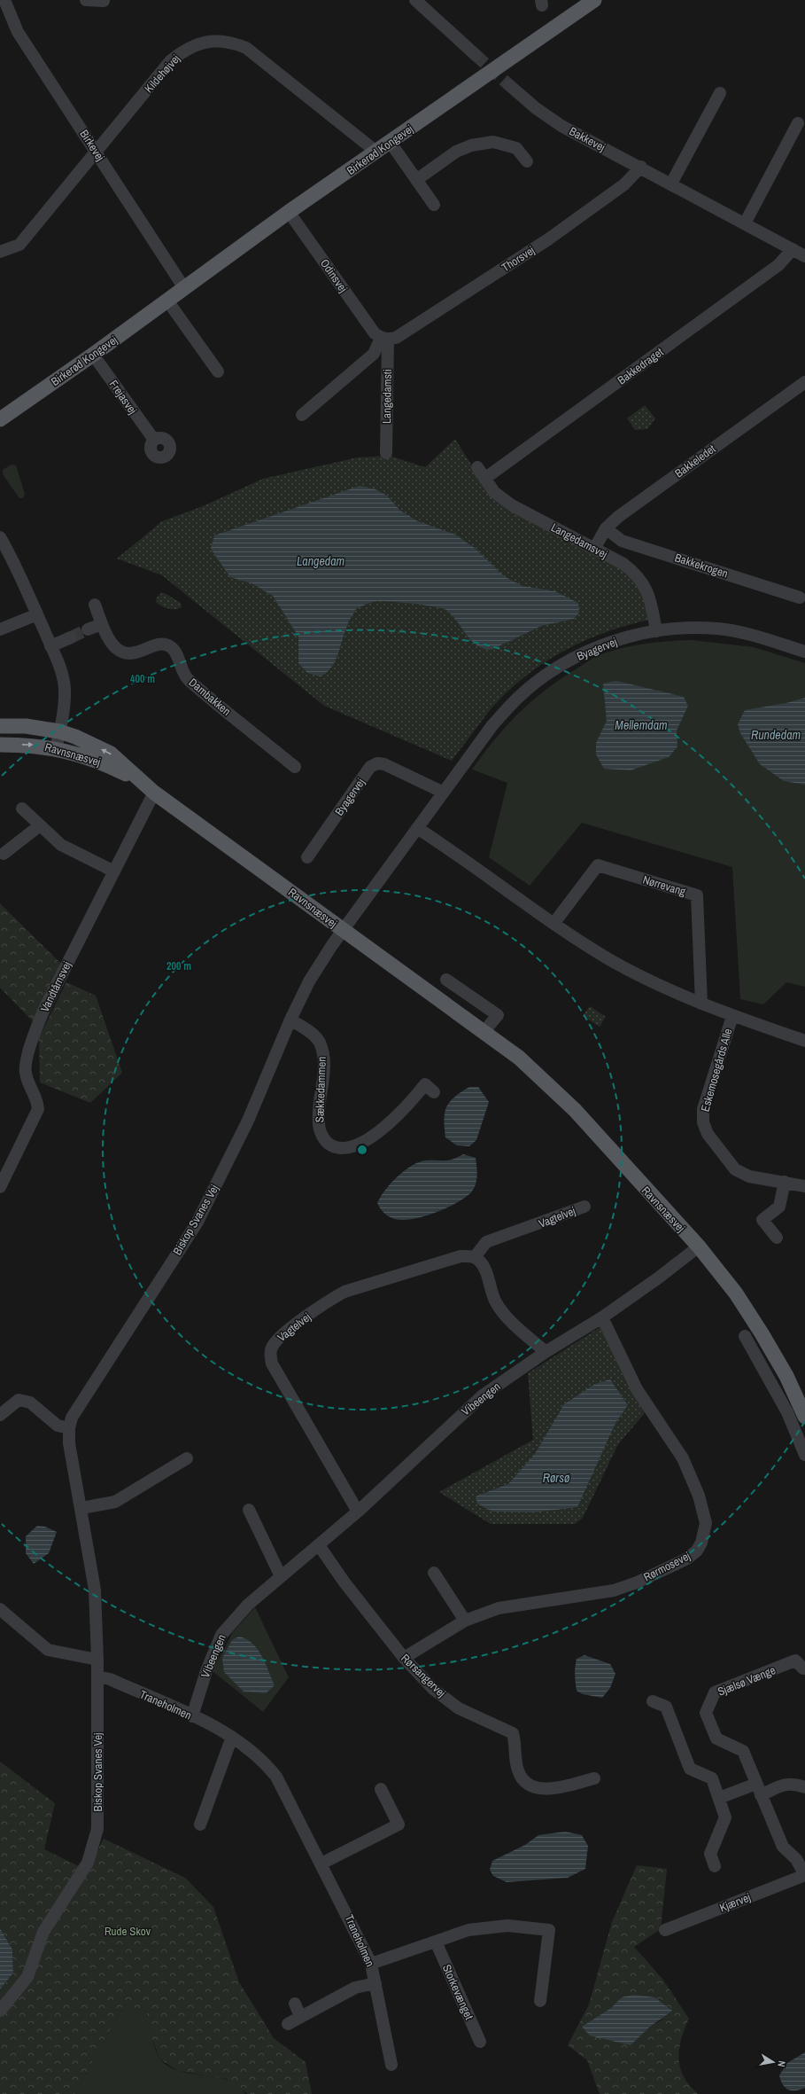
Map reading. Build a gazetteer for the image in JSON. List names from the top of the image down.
{
  "streets": {
    "main road": ["Birkerød Kongevej", "Ravnsnæsvej"],
    "street": [
      "Kildehøjvej",
      "Bakkevej",
      "Birkevej",
      "Thorsvej",
      "Odinsvej",
      "Bakkedraget",
      "Langedamsti",
      "Frejasvej",
      "Bakkeledet",
      "Langedamsvej",
      "Bakkekrogen",
      "Byagervej",
      "Dambakken",
      "Nørrevang",
      "Vandtårnsvej",
      "Eskemosegårds Alle",
      "Sækkedammen",
      "Vagtelvej",
      "Biskop Svanes Vej",
      "Vibeengen",
      "Rørmosevej",
      "Rørsangervej",
      "Sjælsø Vænge",
      "Traneholmen",
      "Kjærvej",
      "Storkevænget"
    ]
  },
  "crossings": [
    ["Kildehøjvej", "Birkevej"],
    ["Kildehøjvej", "Birkerød Kongevej"],
    ["Bakkevej", "Thorsvej"],
    ["Bakkevej", "Bakkedraget"],
    ["Birkevej", "Birkerød Kongevej"],
    ["Birkerød Kongevej", "Odinsvej"],
    ["Birkerød Kongevej", "Frejasvej"],
    ["Thorsvej", "Odinsvej"],
    ["Thorsvej", "Langedamsti"],
    ["Odinsvej", "Langedamsti"],
    ["Bakkedraget", "Langedamsvej"],
    ["Bakkeledet", "Langedamsvej"],
    ["Bakkeledet", "Bakkekrogen"],
    ["Langedamsvej", "Byagervej"],
    ["Byagervej", "Ravnsnæsvej"],
    ["Byagervej", "Biskop Svanes Vej"],
    ["Ravnsnæsvej", "Vandtårnsvej"],
    ["Ravnsnæsvej", "Biskop Svanes Vej"],
    ["Ravnsnæsvej", "Vibeengen"],
    ["Sækkedammen", "Biskop Svanes Vej"],
    ["Vagtelvej", "Vibeengen"],
    ["Biskop Svanes Vej", "Traneholmen"],
    ["Vibeengen", "Rørmosevej"],
    ["Vibeengen", "Rørsangervej"],
    ["Vibeengen", "Traneholmen"],
    ["Rørmosevej", "Rørsangervej"],
    ["Sjælsø Vænge", "Kjærvej"]
  ],
  "water": [
    "Langedam",
    "Mellemdam",
    "Rundedam",
    "Rørsø"
  ],
  "parks": ["Rude Skov"],
  "north": "right",
  "rings": ["400 m", "200 m"]
}
